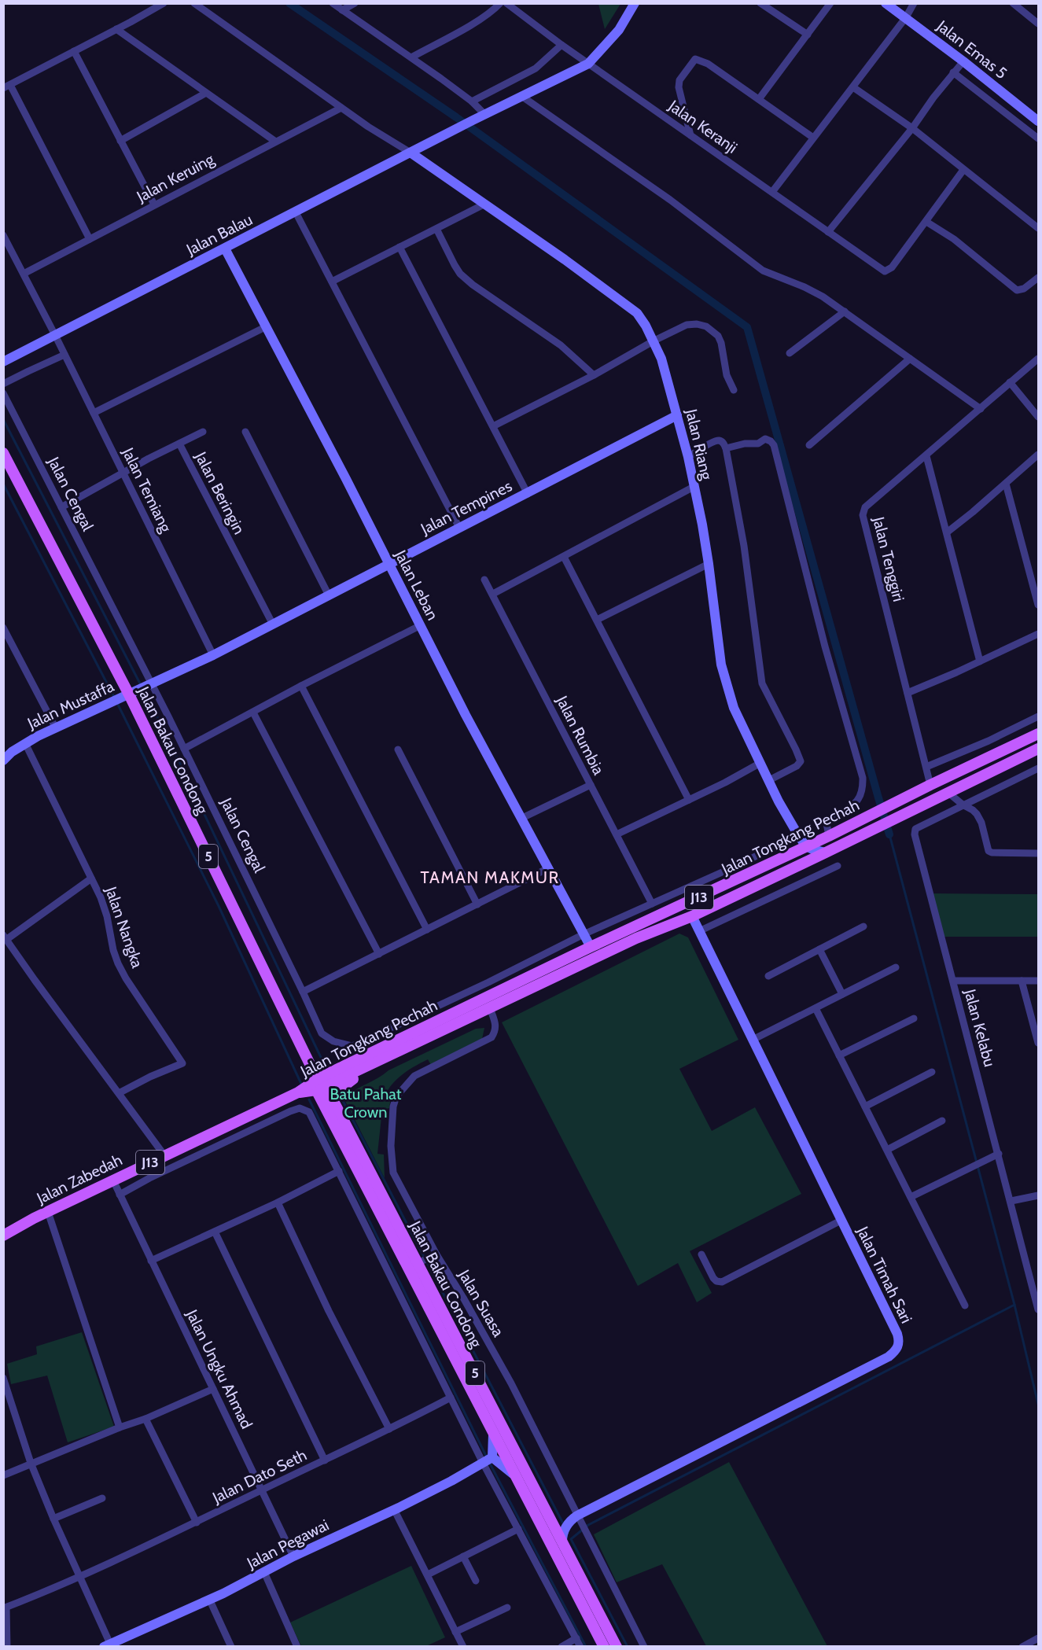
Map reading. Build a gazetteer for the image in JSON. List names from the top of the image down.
{
  "streets": {
    "main road": [
      "Jalan Bakau Condong",
      "Jalan Tongkang Pechah",
      "5",
      "J13",
      "Jalan Zabedah"
    ],
    "street": [
      "Jalan Emas 5",
      "Jalan Keranji",
      "Jalan Keruing",
      "Jalan Balau",
      "Jalan Riang",
      "Jalan Temiang",
      "Jalan Beringin",
      "Jalan Cengal",
      "Jalan Tempines",
      "Jalan Tenggiri",
      "Jalan Leban",
      "Jalan Mustaffa",
      "Jalan Rumbia",
      "Jalan Nangka",
      "Jalan Kelabu",
      "Jalan Timah Sari",
      "Jalan Suasa",
      "Jalan Ungku Ahmad",
      "Jalan Dato Seth",
      "Jalan Pegawai"
    ]
  },
  "crossings": [
    ["Jalan Keranji", "Jalan Balau"],
    ["Jalan Keruing", "Jalan Temiang"],
    ["Jalan Balau", "Jalan Riang"],
    ["Jalan Balau", "Jalan Temiang"],
    ["Jalan Balau", "Jalan Leban"],
    ["Jalan Riang", "Jalan Cengal"],
    ["Jalan Riang", "Jalan Tempines"],
    ["Jalan Riang", "Jalan Tongkang Pechah"],
    ["Jalan Temiang", "Jalan Beringin"],
    ["Jalan Temiang", "Jalan Tempines"],
    ["Jalan Temiang", "Jalan Mustaffa"],
    ["Jalan Beringin", "Jalan Cengal"],
    ["Jalan Beringin", "Jalan Tempines"],
    ["Jalan Cengal", "Jalan Leban"],
    ["Jalan Cengal", "Jalan Mustaffa"],
    ["Jalan Cengal", "Jalan Rumbia"],
    ["Jalan Tempines", "Jalan Leban"],
    ["Jalan Tempines", "Jalan Mustaffa"],
    ["Jalan Tenggiri", "Jalan Tongkang Pechah"],
    ["Jalan Leban", "Jalan Tongkang Pechah"],
    ["Jalan Mustaffa", "Jalan Bakau Condong"],
    ["Jalan Mustaffa", "Jalan Nangka"],
    ["Jalan Bakau Condong", "Jalan Tongkang Pechah"],
    ["Jalan Bakau Condong", "Jalan Suasa"],
    ["Jalan Tongkang Pechah", "Jalan Zabedah"],
    ["Jalan Tongkang Pechah", "Jalan Timah Sari"],
    ["Jalan Tongkang Pechah", "Jalan Suasa"],
    ["Jalan Zabedah", "Jalan Ungku Ahmad"],
    ["Jalan Timah Sari", "Jalan Suasa"],
    ["Jalan Ungku Ahmad", "Jalan Dato Seth"],
    ["Jalan Ungku Ahmad", "Jalan Pegawai"]
  ],
  "districts": ["TAMAN MAKMUR"],
  "parks": ["Batu Pahat Crown"]
}
